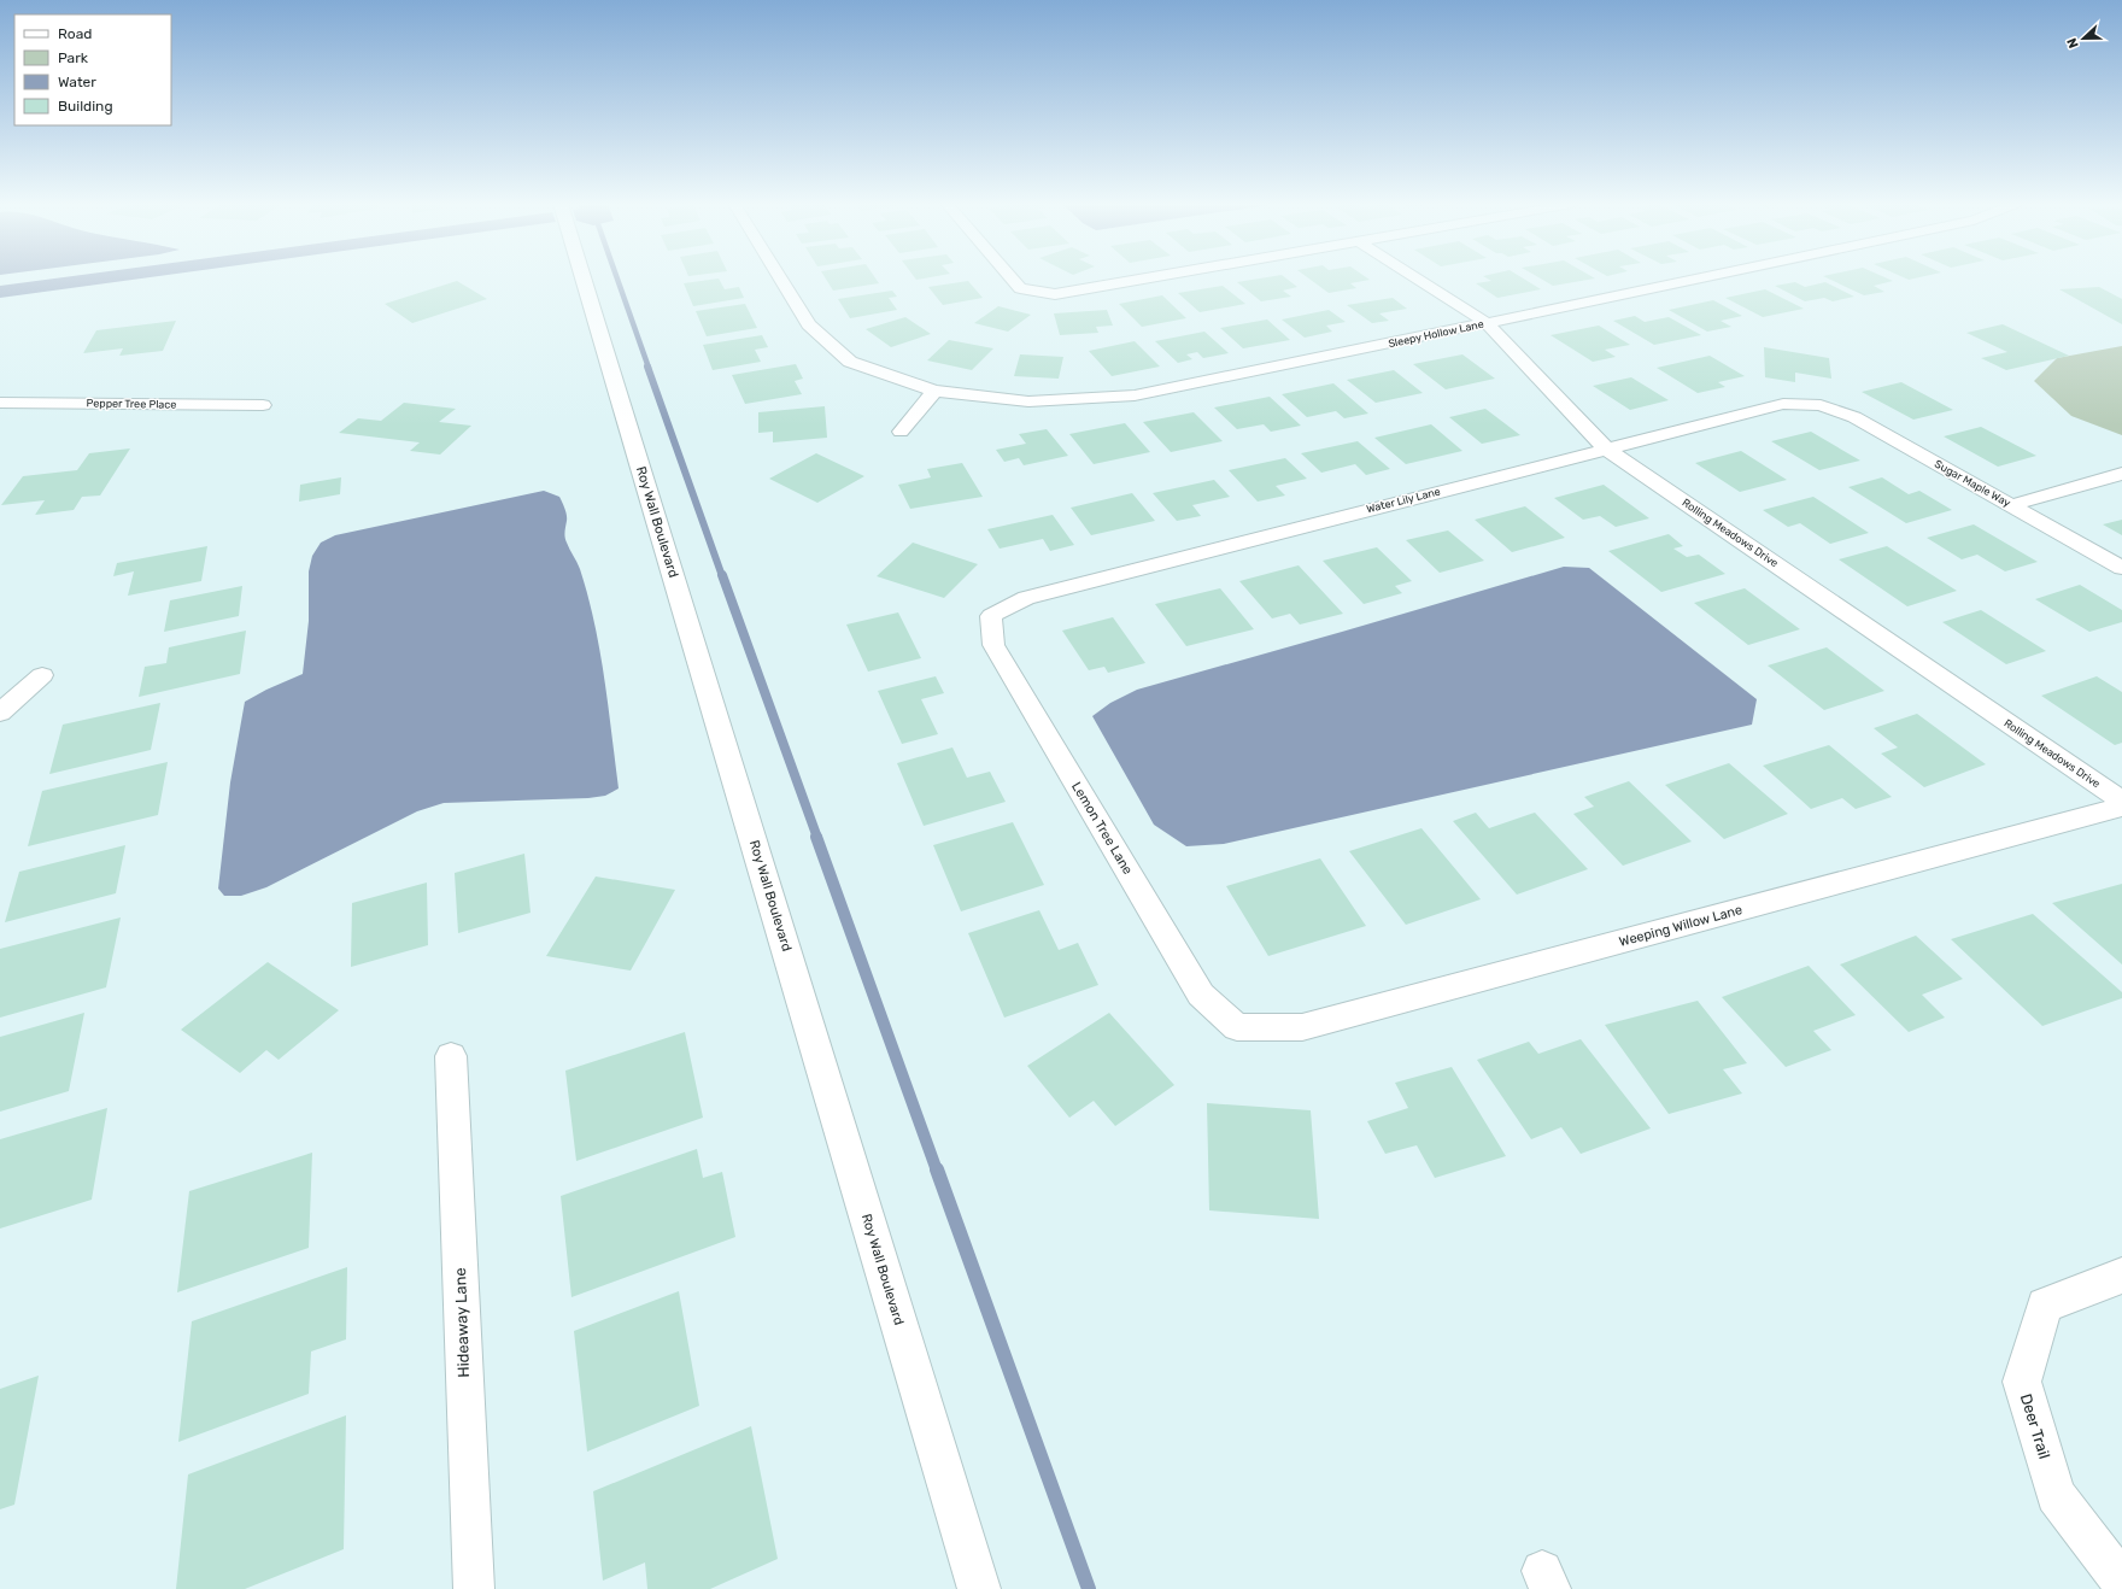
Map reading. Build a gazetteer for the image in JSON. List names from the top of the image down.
{
  "streets": {
    "street": [
      "Sleepy Hollow Lane",
      "Pepper Tree Place",
      "Sugar Maple Way",
      "Water Lily Lane",
      "Roy Wall Boulevard",
      "Rolling Meadows Drive",
      "Lemon Tree Lane",
      "Weeping Willow Lane",
      "Hideaway Lane",
      "Deer Trail"
    ]
  },
  "crossings": [
    ["Sleepy Hollow Lane", "Rolling Meadows Drive"],
    ["Sugar Maple Way", "Water Lily Lane"],
    ["Water Lily Lane", "Rolling Meadows Drive"],
    ["Water Lily Lane", "Lemon Tree Lane"],
    ["Lemon Tree Lane", "Weeping Willow Lane"]
  ],
  "legend": [
    "Road",
    "Park",
    "Water",
    "Building"
  ],
  "north": "left"
}
